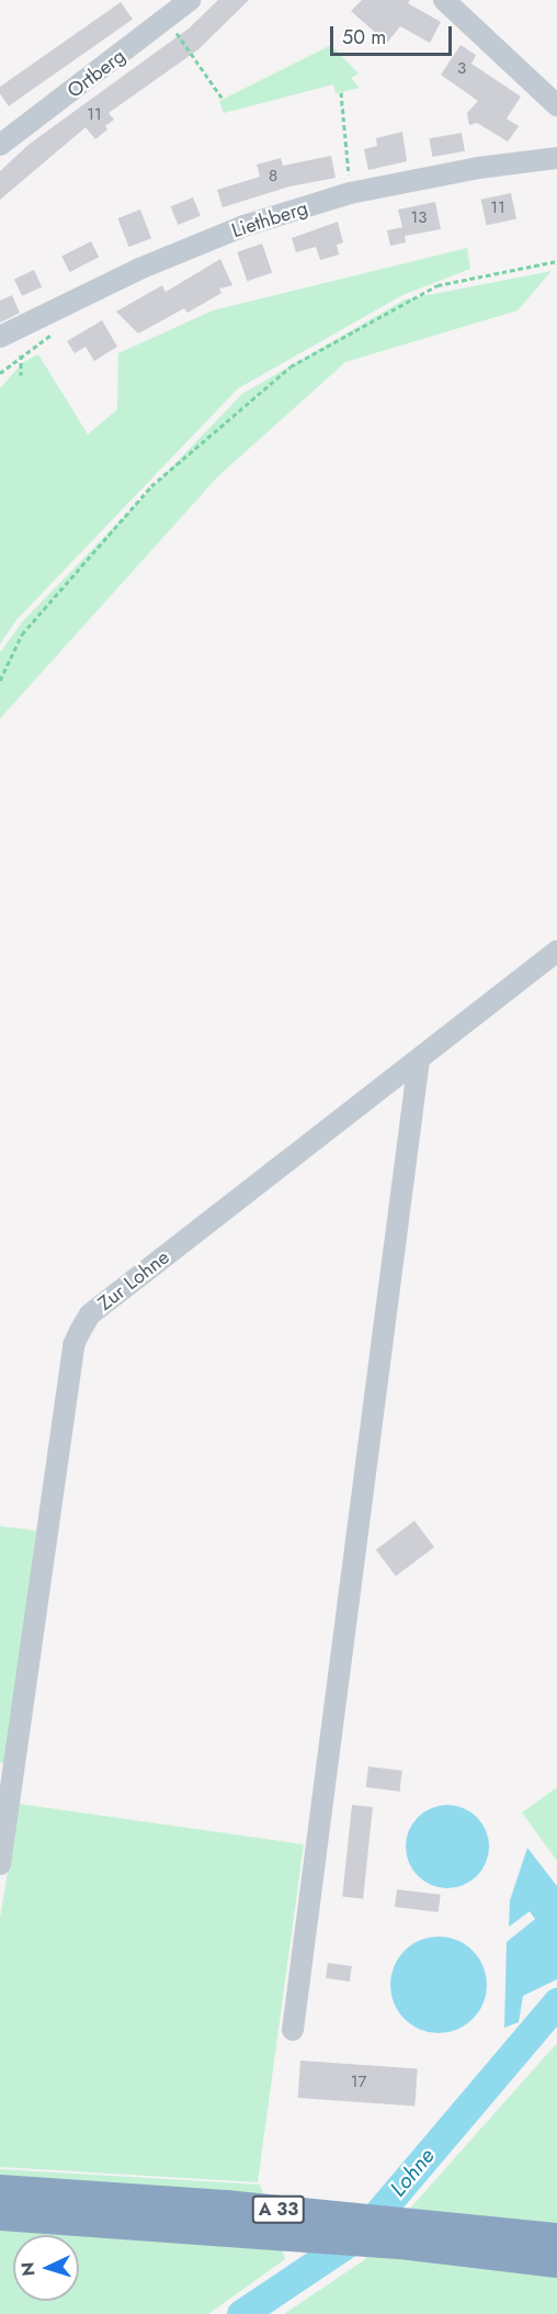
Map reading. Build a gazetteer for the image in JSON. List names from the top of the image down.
{
  "streets": {
    "highway": ["A 33"],
    "street": ["Ortberg", "Liethberg", "Zur Lohne"]
  },
  "water": ["Lohne"],
  "house_numbers": [
    "3",
    "11",
    "8",
    "11",
    "13",
    "17"
  ],
  "scale_bar": "50 m",
  "north": "left"
}
